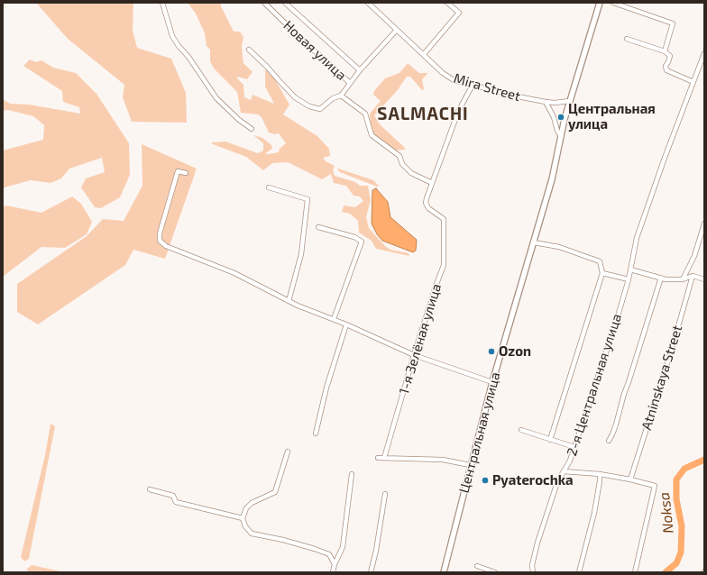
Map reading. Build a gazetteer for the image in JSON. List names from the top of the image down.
{
  "streets": {
    "street": [
      "Новая улица",
      "Mira Street",
      "1-я Зелёная улица",
      "Atninskaya Street",
      "2-я Центральная улица",
      "Центральная улица"
    ]
  },
  "crossings": [
    ["Mira Street", "Центральная улица"]
  ],
  "districts": ["SALMACHI"],
  "water": ["Noksa"],
  "places": ["Центральная улица", "Ozon", "Pyaterochka"]
}
